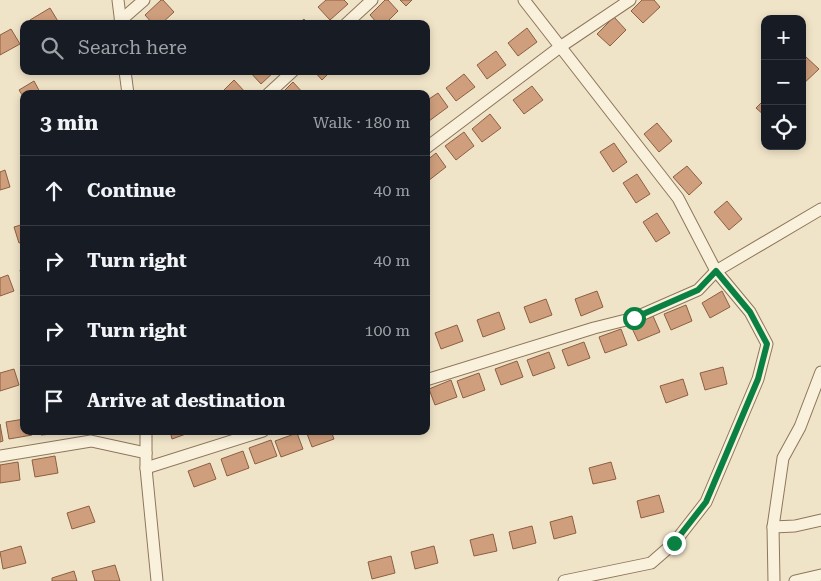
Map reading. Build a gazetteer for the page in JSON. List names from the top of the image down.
{
  "page": {
    "map_buttons": ["+", "−"],
    "search": "Search here",
    "heading": ["3 min", "Walk · 180 m"],
    "list": [
      ["Continue", "40 m"],
      ["Turn right", "40 m"],
      ["Turn right", "100 m"],
      "Arrive at destination"
    ]
  }
}
